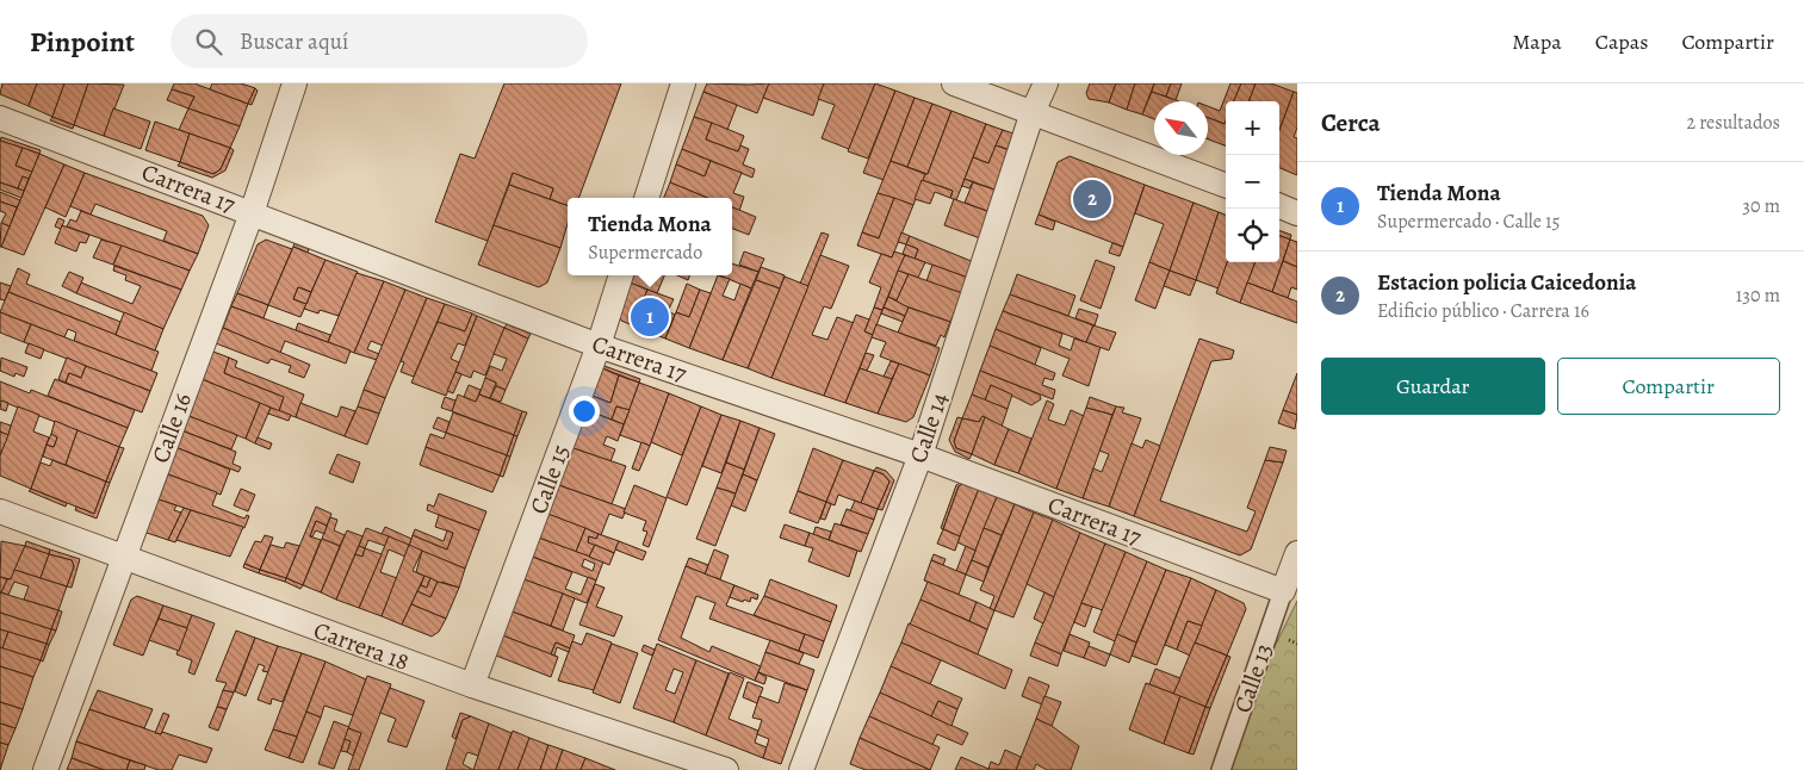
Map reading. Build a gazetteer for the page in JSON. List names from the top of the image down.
{
  "streets": {
    "street": [
      "Carrera 17",
      "Calle 16",
      "Calle 14",
      "Calle 15",
      "Carrera 18",
      "Calle 13"
    ]
  },
  "crossings": [
    ["Carrera 17", "Calle 16"],
    ["Carrera 17", "Calle 14"],
    ["Carrera 17", "Calle 15"],
    ["Carrera 17", "Calle 13"],
    ["Calle 16", "Carrera 18"],
    ["Calle 15", "Carrera 18"]
  ],
  "north": "top left",
  "page": {
    "header": "Pinpoint",
    "search": "Buscar aquí",
    "nav": ["Mapa", "Capas", "Compartir"],
    "heading": ["Cerca", "2 resultados"],
    "map_buttons": ["+", "−"],
    "list": [
      {
        "mark": "1",
        "name": "Tienda Mona",
        "note": "Supermercado · Calle 15",
        "value": "30 m"
      },
      {
        "mark": "2",
        "name": "Estacion policia Caicedonia",
        "note": "Edificio público · Carrera 16",
        "value": "130 m"
      }
    ],
    "pins": ["2", "1"],
    "popup": ["Tienda Mona", "Supermercado"],
    "buttons": ["Guardar", "Compartir"]
  }
}
